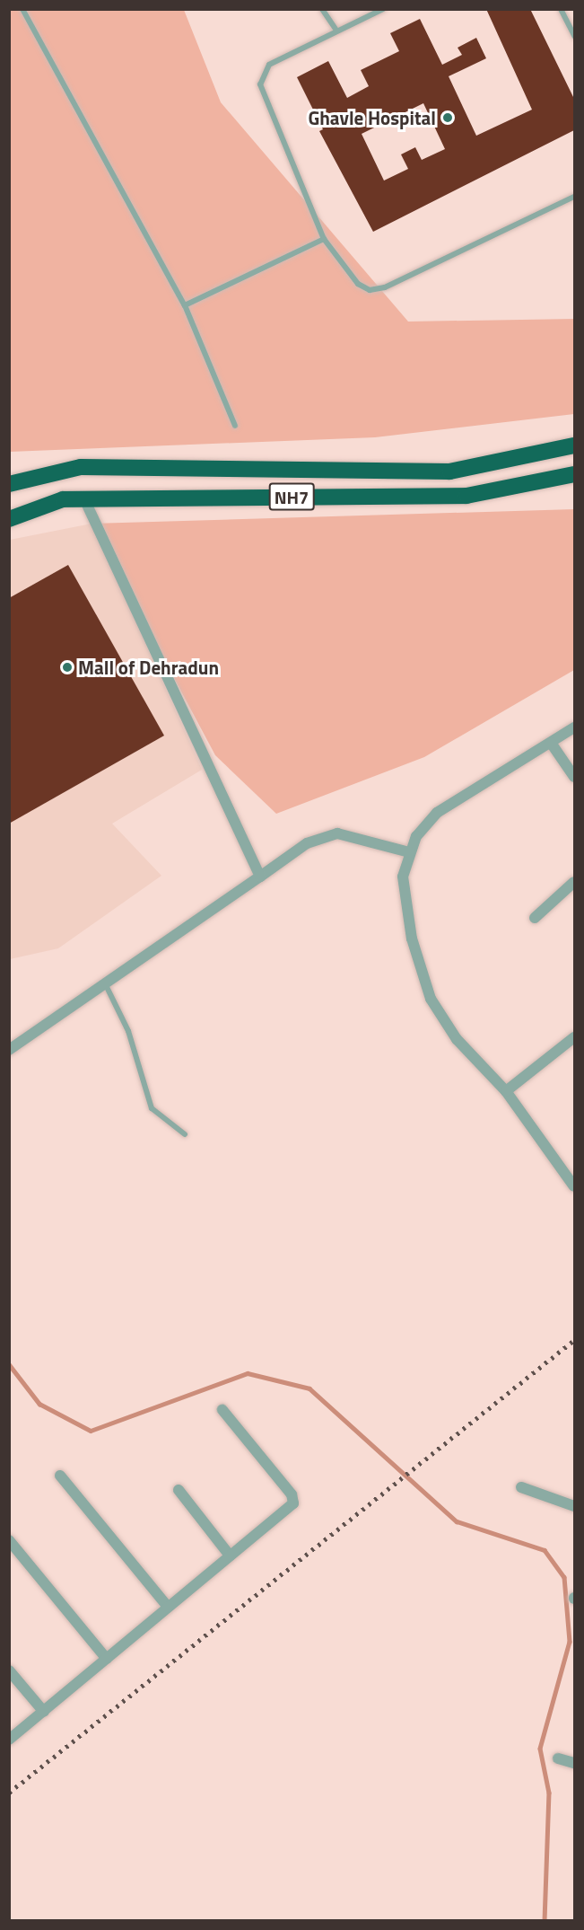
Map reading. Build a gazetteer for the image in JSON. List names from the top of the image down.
{
  "streets": {
    "highway": ["NH7"]
  },
  "places": ["Ghavle Hospital", "Mall of Dehradun"]
}
